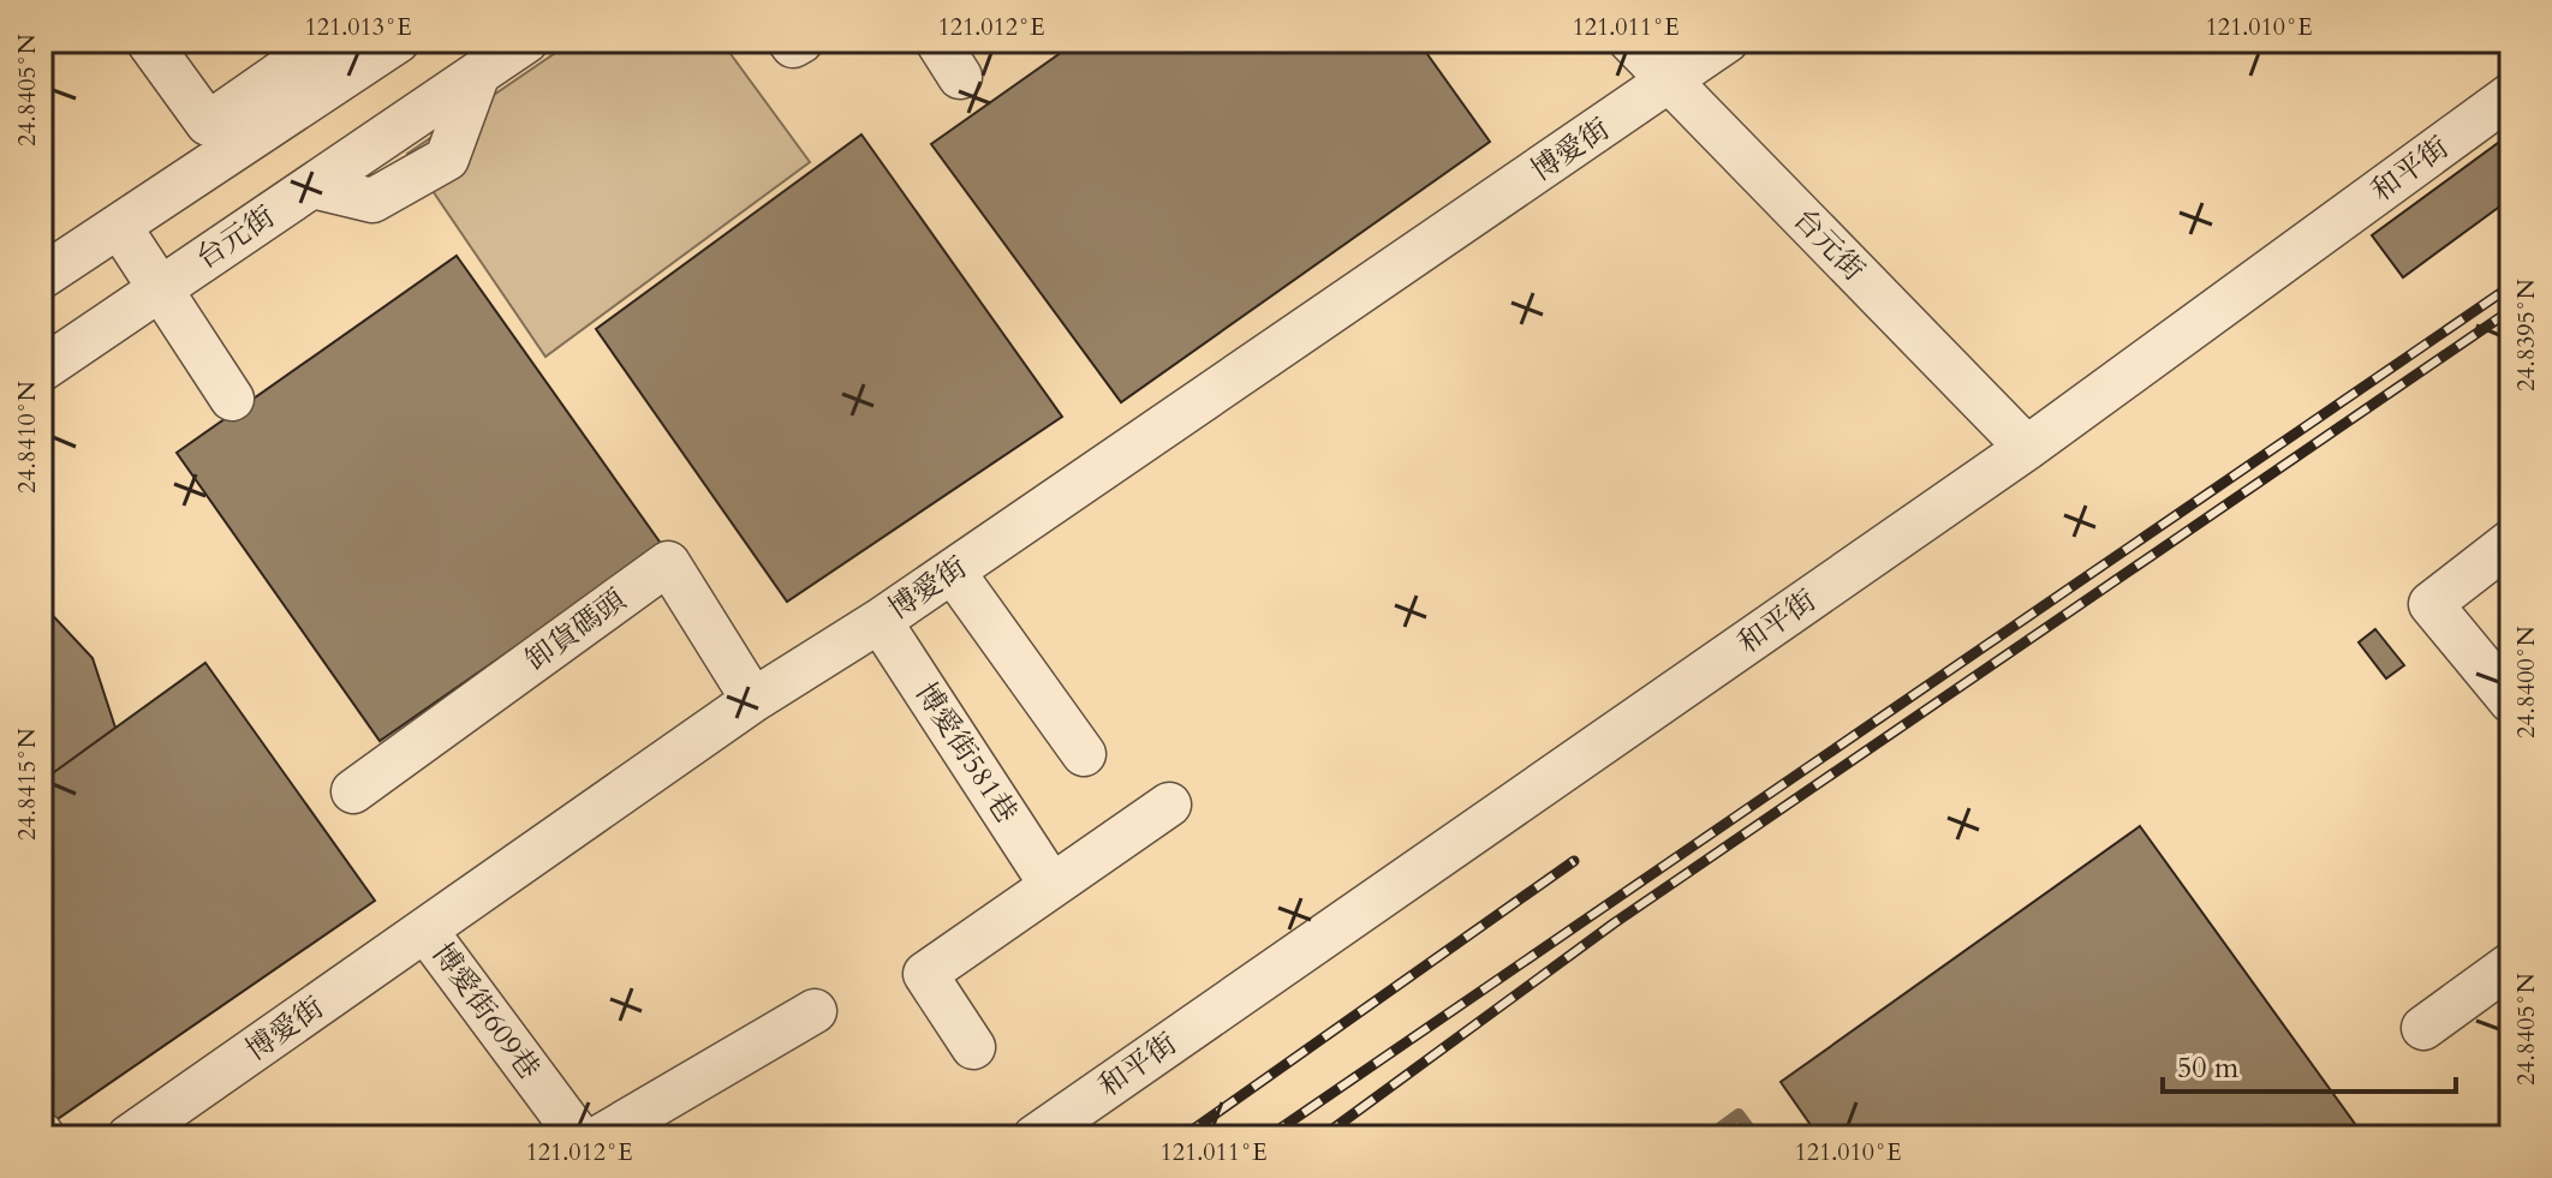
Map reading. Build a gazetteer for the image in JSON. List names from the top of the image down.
{
  "streets": {
    "street": [
      "博愛街",
      "和平街",
      "台元街",
      "卸貨碼頭",
      "博愛街581巷",
      "博愛街609巷"
    ]
  },
  "crossings": [
    ["博愛街", "台元街"],
    ["博愛街", "卸貨碼頭"],
    ["博愛街", "博愛街581巷"],
    ["博愛街", "博愛街609巷"],
    ["和平街", "台元街"]
  ],
  "scale_bar": "50 m",
  "coordinates": [
    "121.013°E",
    "121.012°E",
    "121.011°E",
    "121.010°E",
    "24.8405°N",
    "24.8395°N",
    "24.8410°N",
    "24.8400°N",
    "24.8415°N"
  ]
}
